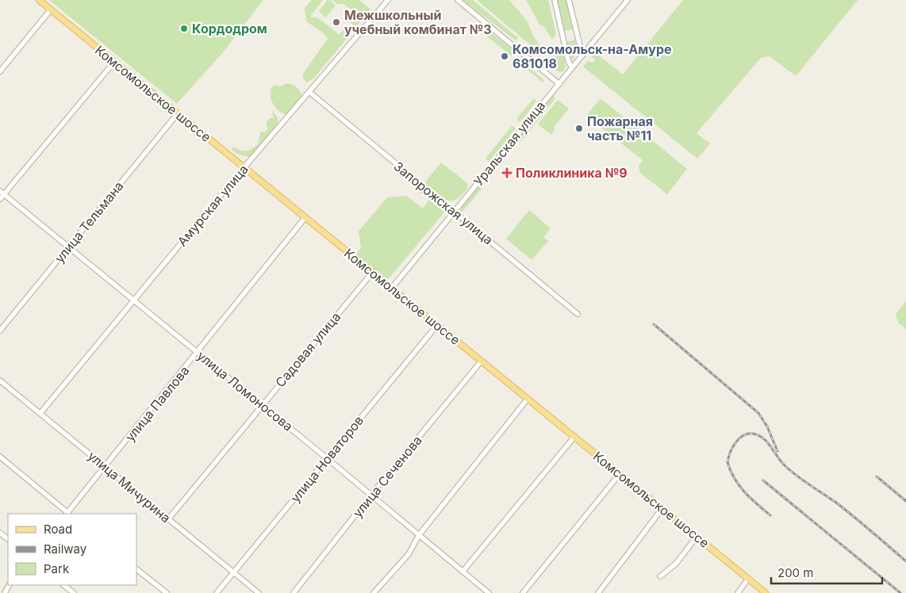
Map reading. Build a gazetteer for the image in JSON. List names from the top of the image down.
{
  "streets": {
    "main road": ["Комсомольское шоссе"],
    "street": [
      "Уральская улица",
      "Запорожская улица",
      "Амурская улица",
      "улица Тельмана",
      "Садовая улица",
      "улица Ломоносова",
      "улица Павлова",
      "улица Новаторов",
      "улица Сеченова",
      "улица Мичурина"
    ]
  },
  "crossings": [
    ["Комсомольское шоссе", "Уральская улица"],
    ["Комсомольское шоссе", "Амурская улица"],
    ["Комсомольское шоссе", "улица Тельмана"],
    ["Комсомольское шоссе", "Садовая улица"],
    ["Комсомольское шоссе", "улица Павлова"],
    ["Комсомольское шоссе", "улица Новаторов"],
    ["Комсомольское шоссе", "улица Сеченова"],
    ["Уральская улица", "Запорожская улица"],
    ["Запорожская улица", "Амурская улица"],
    ["Амурская улица", "улица Ломоносова"],
    ["Амурская улица", "улица Мичурина"],
    ["улица Тельмана", "улица Ломоносова"],
    ["Садовая улица", "улица Ломоносова"],
    ["Садовая улица", "улица Мичурина"],
    ["улица Ломоносова", "улица Павлова"],
    ["улица Ломоносова", "улица Новаторов"],
    ["улица Ломоносова", "улица Сеченова"],
    ["улица Павлова", "улица Мичурина"],
    ["улица Новаторов", "улица Мичурина"]
  ],
  "places": {
    "other": [
      "Межшкольный учебный комбинат №3",
      "Кордодром",
      "Комсомольск-на-Амуре 681018",
      "Пожарная часть №11"
    ],
    "health": ["Поликлиника №9"]
  },
  "legend": ["Road", "Railway", "Park"],
  "scale_bar": "200 m"
}
